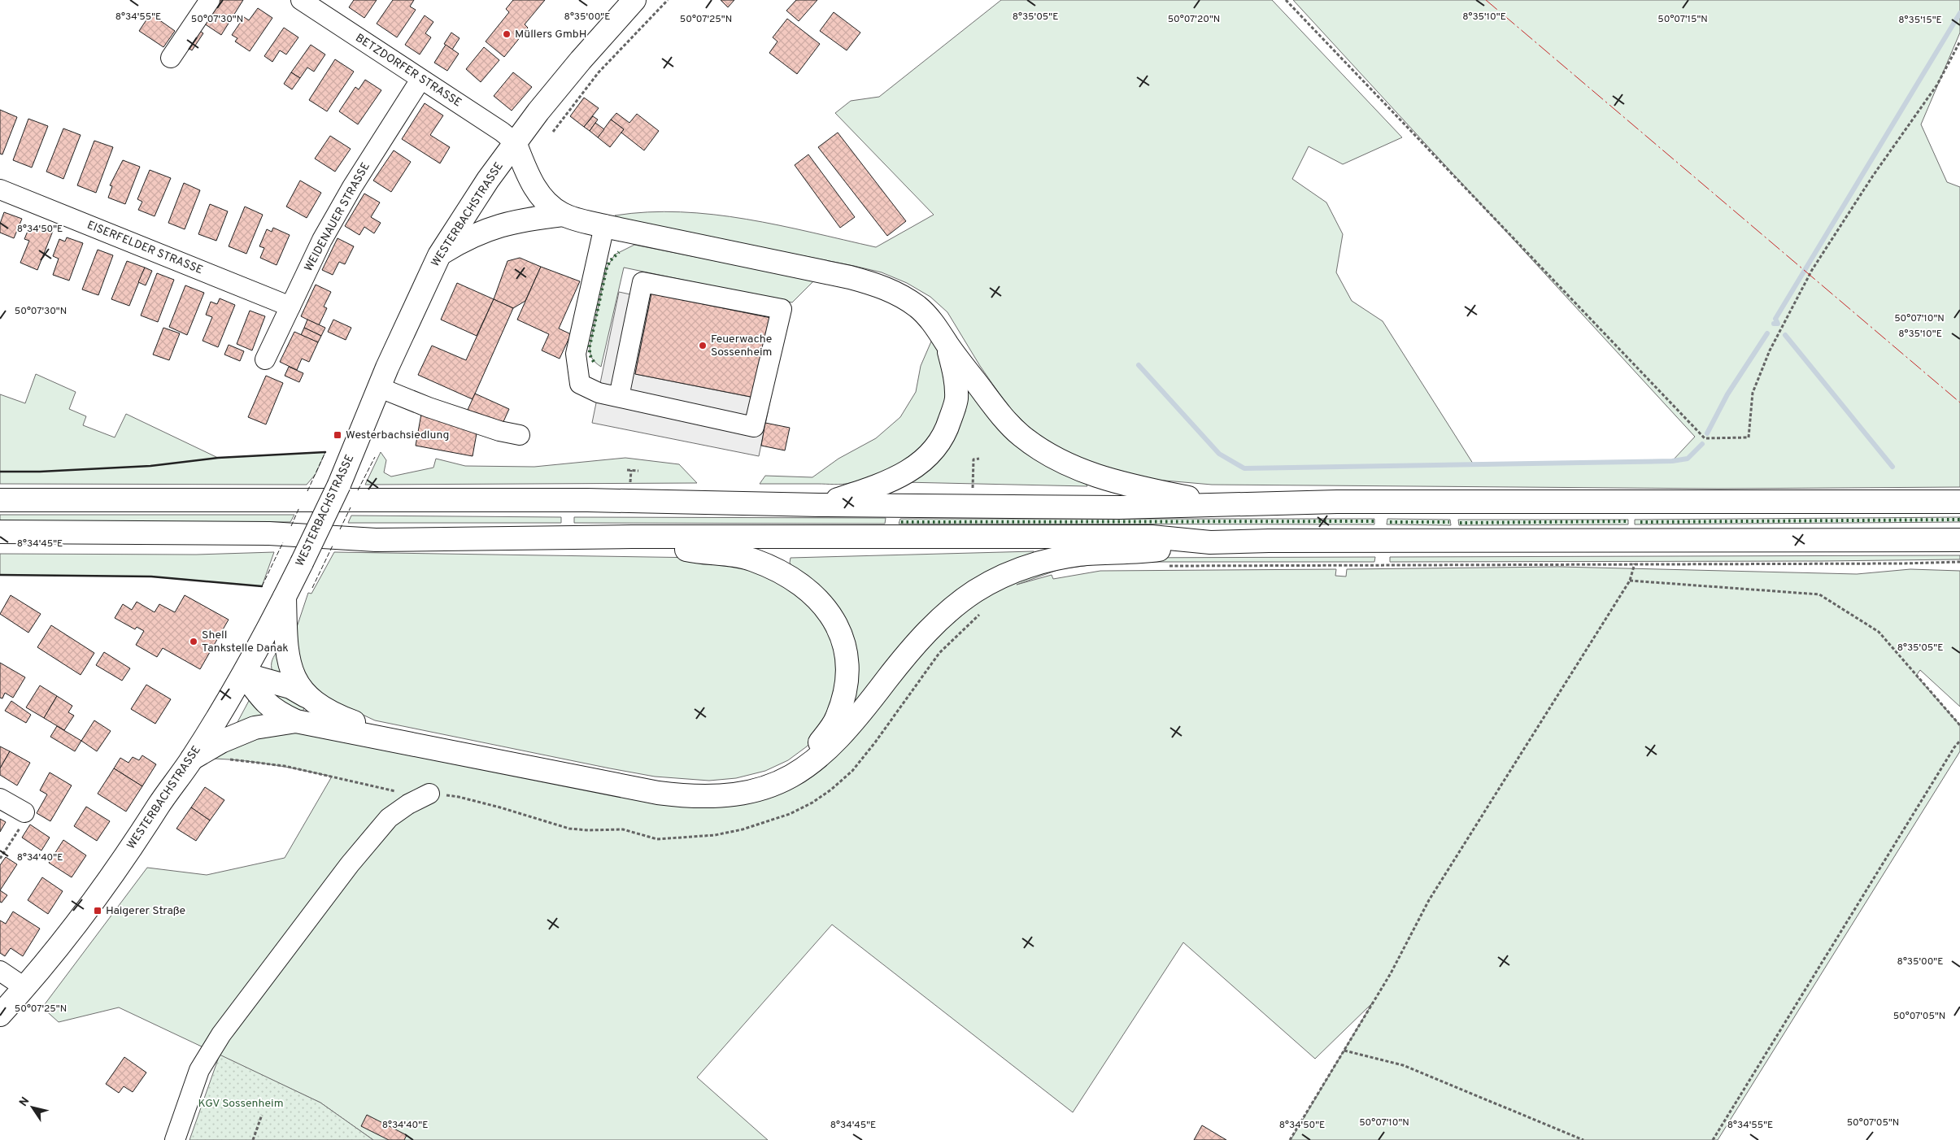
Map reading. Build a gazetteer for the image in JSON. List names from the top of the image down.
{
  "streets": {
    "main road": ["WESTERBACHSTRASSE"],
    "street": ["BETZDORFER STRASSE", "WEIDENAUER STRASSE", "EISERFELDER STRASSE"]
  },
  "crossings": [
    ["BETZDORFER STRASSE", "WESTERBACHSTRASSE"],
    ["BETZDORFER STRASSE", "WEIDENAUER STRASSE"],
    ["WEIDENAUER STRASSE", "EISERFELDER STRASSE"]
  ],
  "parks": ["KGV Sossenheim"],
  "places": {
    "other": ["Müllers GmbH", "Feuerwache Sossenheim", "Shell Tankstelle Danak"],
    "transit": ["Westerbachsiedlung", "Haigerer Straße"]
  },
  "north": "top left",
  "coordinates": [
    "8°35'05\"E",
    "8°35'10\"E",
    "8°34'55\"E",
    "8°35'00\"E",
    "50°07'30\"N",
    "50°07'25\"N",
    "50°07'20\"N",
    "50°07'15\"N",
    "8°35'15\"E",
    "8°34'50\"E",
    "50°07'10\"N",
    "8°34'45\"E",
    "8°34'40\"E",
    "50°07'05\"N"
  ]
}
